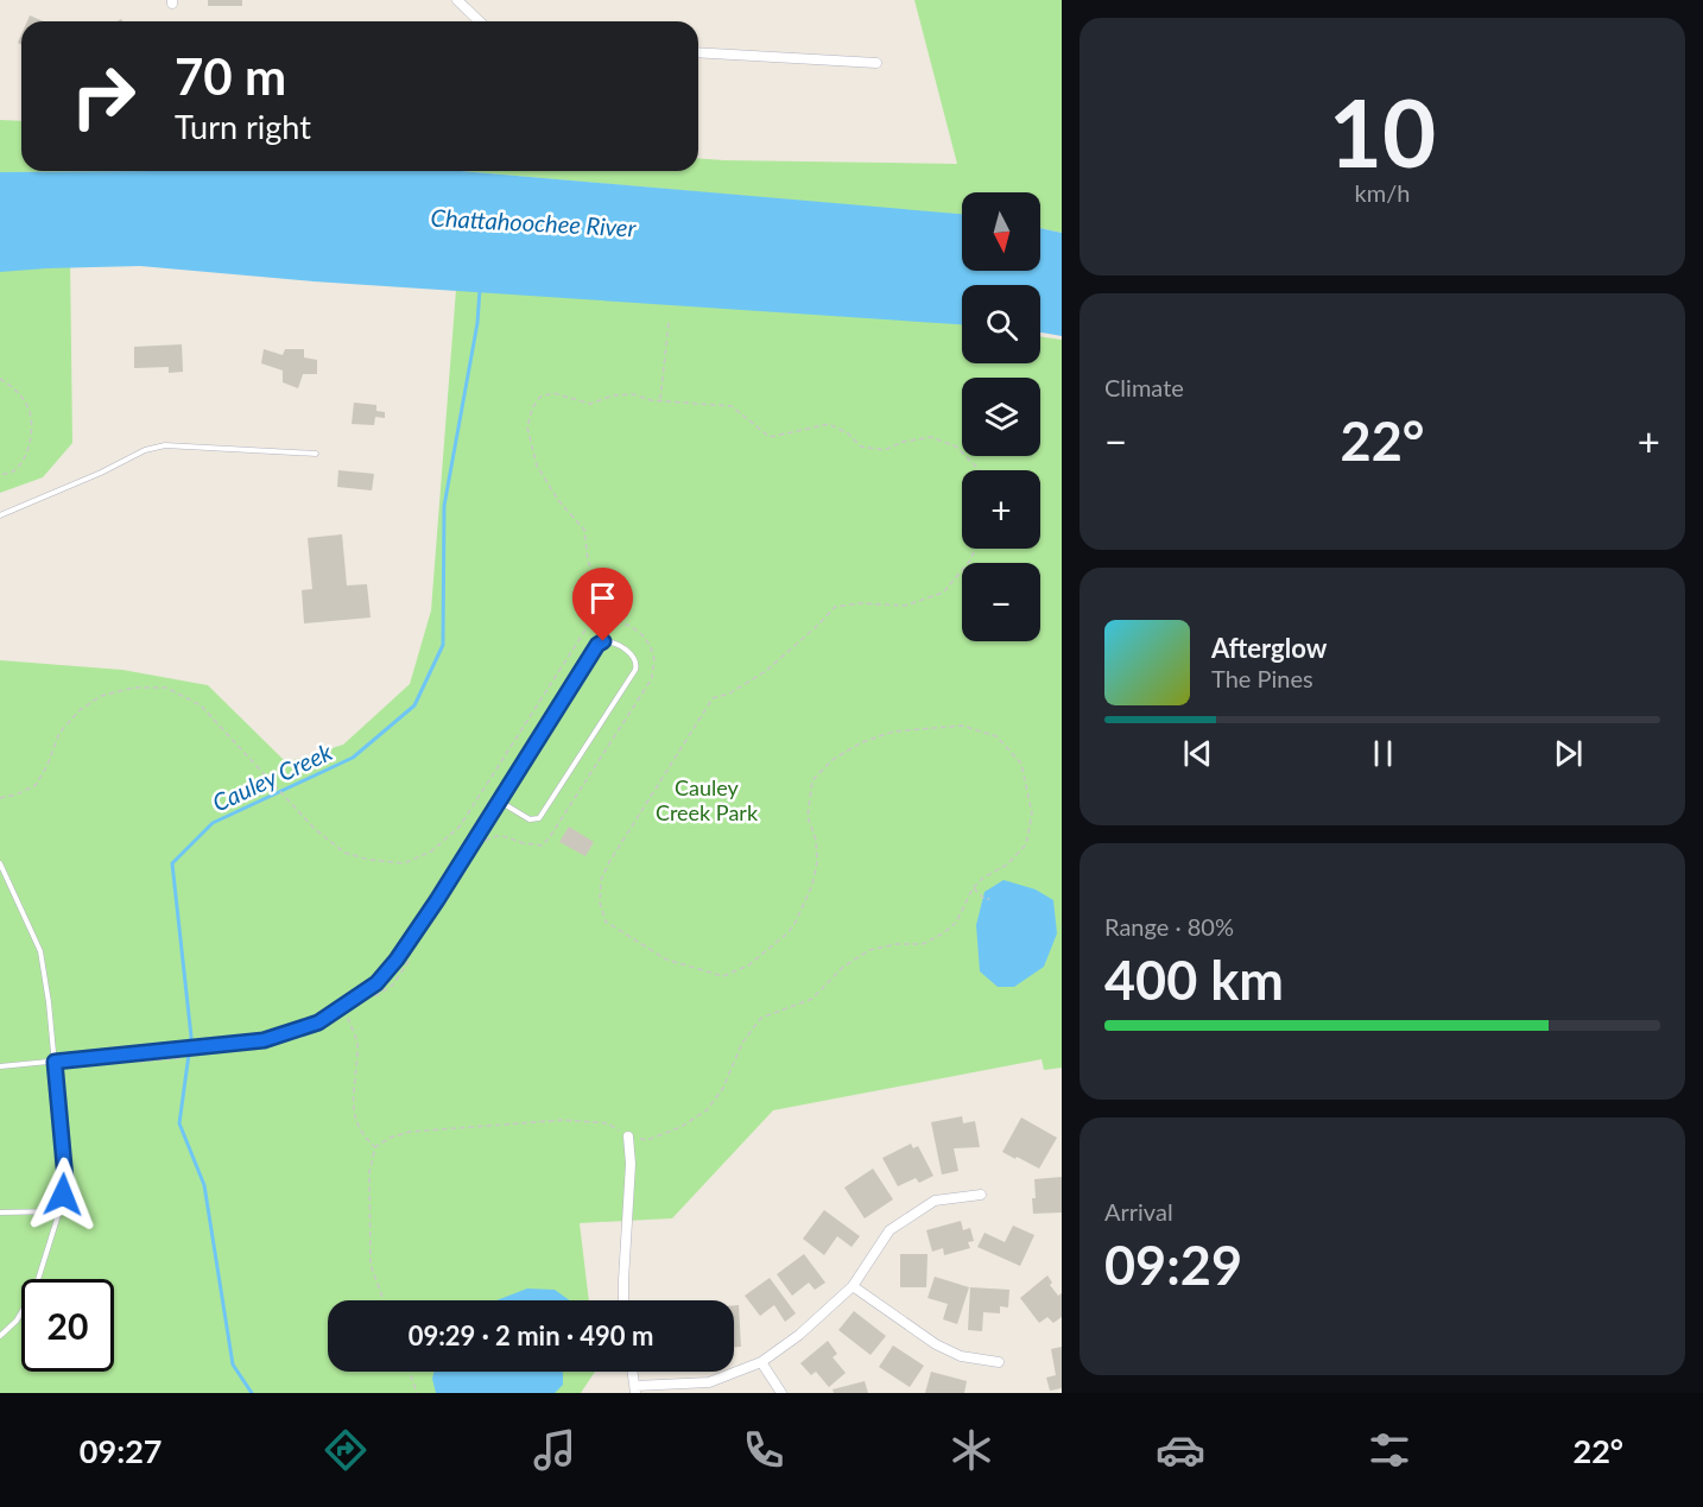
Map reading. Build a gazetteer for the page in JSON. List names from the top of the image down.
{
  "water": ["Chattahoochee River", "Cauley Creek"],
  "parks": ["Cauley Creek Park"],
  "north": "bottom",
  "page": {
    "tile": [
      ["10", "km/h"],
      "Climate",
      ["Range · 80%", "400 km"],
      ["Arrival", "09:29"]
    ],
    "turn": ["70 m", "Turn right"],
    "map_buttons": ["+", "−"],
    "heat": ["−", "22°", "+"],
    "song": ["Afterglow", "The Pines"],
    "limit": "20",
    "trip": "09:29 · 2 min · 490 m",
    "tabs": ["09:27", "22°"]
  }
}
